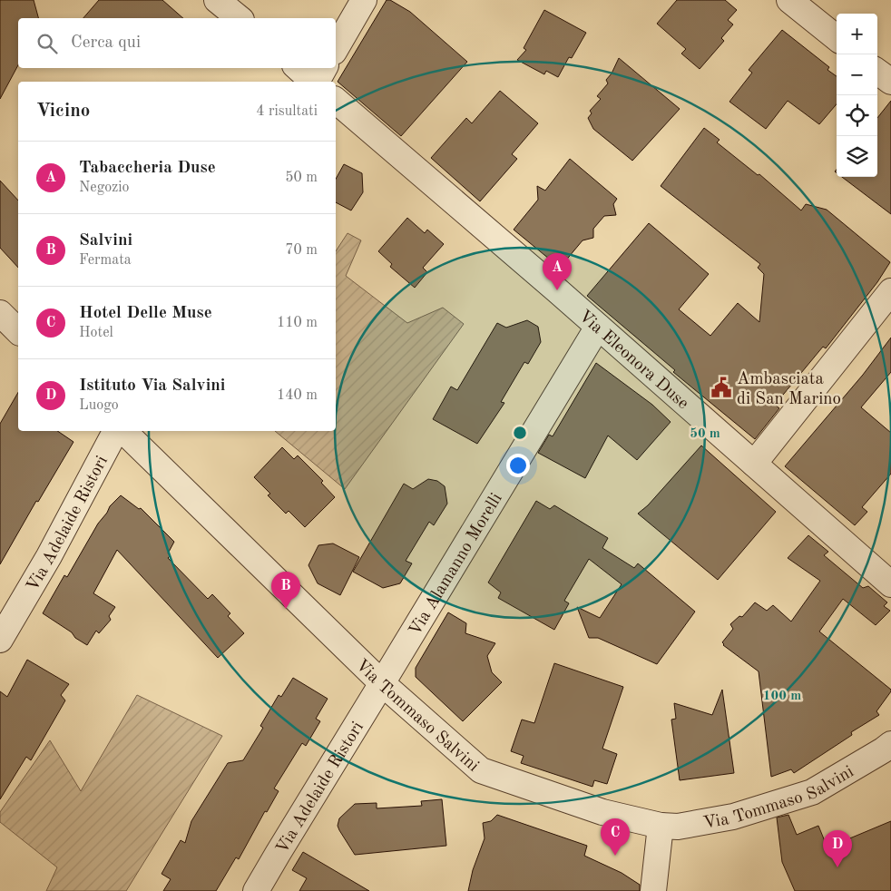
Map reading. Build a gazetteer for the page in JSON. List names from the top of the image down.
{
  "streets": {
    "street": [
      "Via Eleonora Duse",
      "Via Adelaide Ristori",
      "Via Alamanno Morelli",
      "Via Tommaso Salvini"
    ]
  },
  "crossings": [
    ["Via Eleonora Duse", "Via Alamanno Morelli"],
    ["Via Adelaide Ristori", "Via Alamanno Morelli"],
    ["Via Adelaide Ristori", "Via Tommaso Salvini"],
    ["Via Alamanno Morelli", "Via Tommaso Salvini"]
  ],
  "places": {
    "public building": ["Ambasciata di San Marino"]
  },
  "page": {
    "map_buttons": ["+", "−"],
    "search": "Cerca qui",
    "heading": ["Vicino", "4 risultati"],
    "list": [
      {
        "mark": "A",
        "name": "Tabaccheria Duse",
        "note": "Negozio",
        "value": "50 m"
      },
      {
        "mark": "B",
        "name": "Salvini",
        "note": "Fermata",
        "value": "70 m"
      },
      {
        "mark": "C",
        "name": "Hotel Delle Muse",
        "note": "Hotel",
        "value": "110 m"
      },
      {
        "mark": "D",
        "name": "Istituto Via Salvini",
        "note": "Luogo",
        "value": "140 m"
      }
    ],
    "pins": [
      "A",
      "B",
      "C",
      "D"
    ]
  },
  "rings": ["50 m", "100 m"]
}
